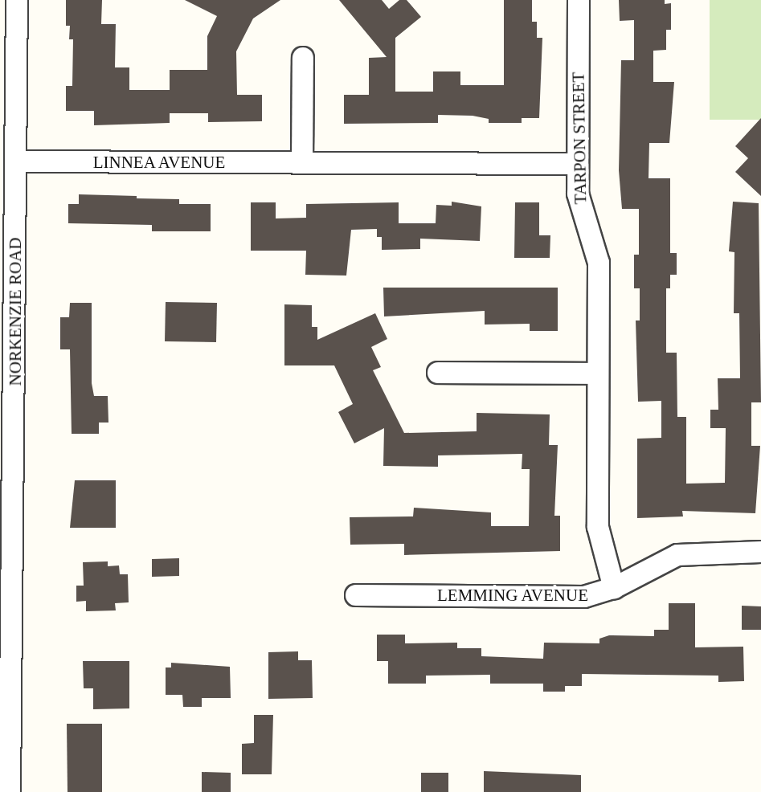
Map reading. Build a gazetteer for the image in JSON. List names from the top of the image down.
{
  "streets": {
    "street": [
      "TARPON STREET",
      "LINNEA AVENUE",
      "NORKENZIE ROAD",
      "LEMMING AVENUE"
    ]
  },
  "crossings": [
    ["TARPON STREET", "LINNEA AVENUE"],
    ["TARPON STREET", "LEMMING AVENUE"],
    ["LINNEA AVENUE", "NORKENZIE ROAD"]
  ]
}
